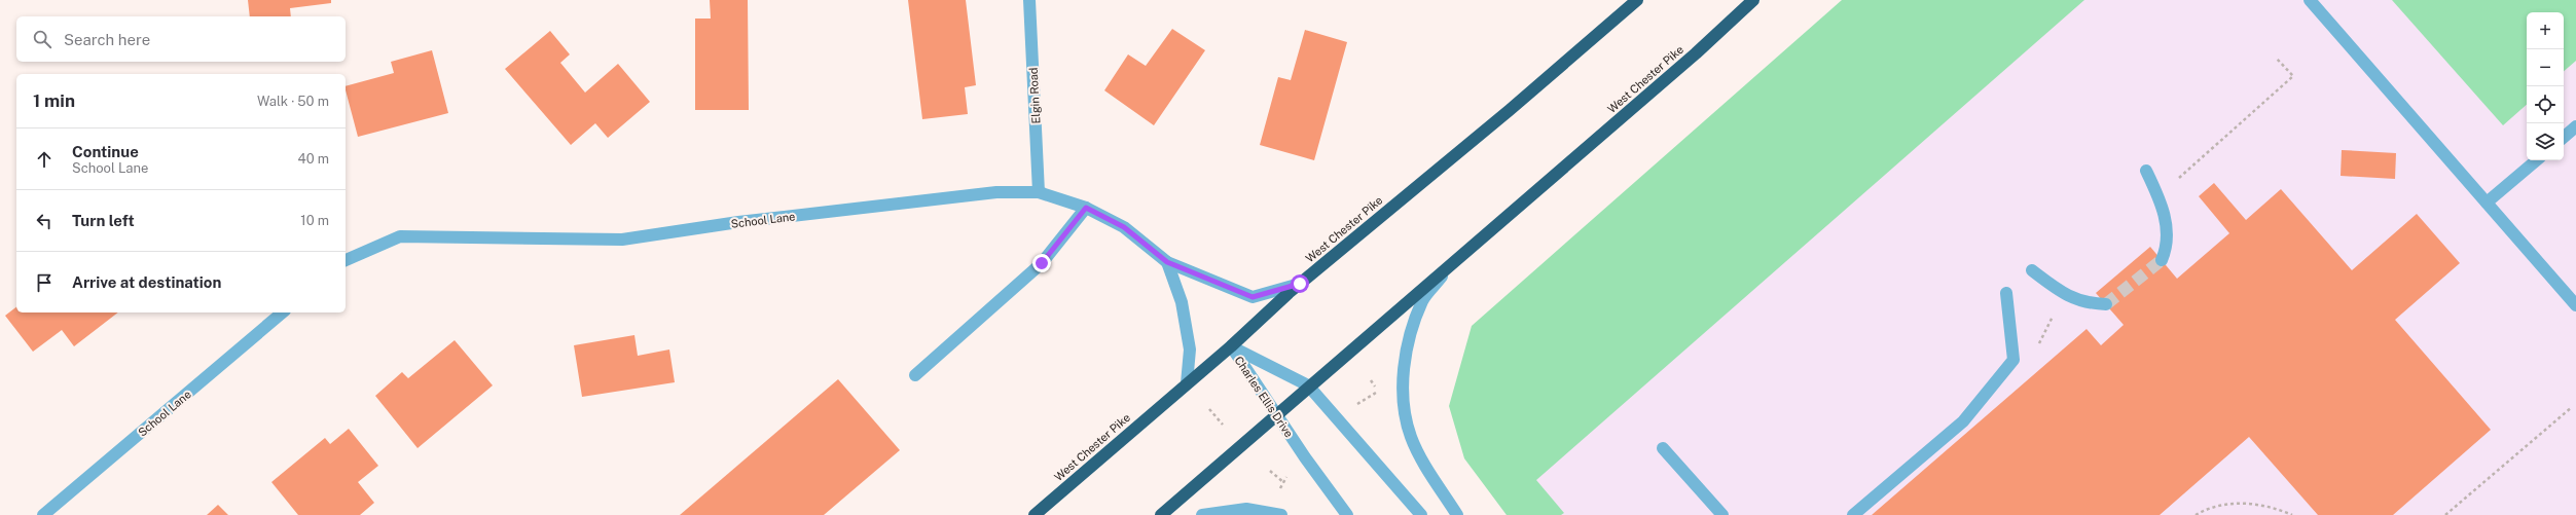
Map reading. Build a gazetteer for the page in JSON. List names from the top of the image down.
{
  "streets": {
    "highway": ["West Chester Pike"],
    "street": ["Elgin Road", "School Lane", "Charles Ellis Drive"]
  },
  "crossings": [
    ["West Chester Pike", "School Lane"],
    ["West Chester Pike", "Charles Ellis Drive"],
    ["Elgin Road", "School Lane"]
  ],
  "page": {
    "map_buttons": ["+", "−"],
    "search": "Search here",
    "heading": ["1 min", "Walk · 50 m"],
    "list": [
      ["Continue", "School Lane", "40 m"],
      ["Turn left", "10 m"],
      "Arrive at destination"
    ]
  }
}
